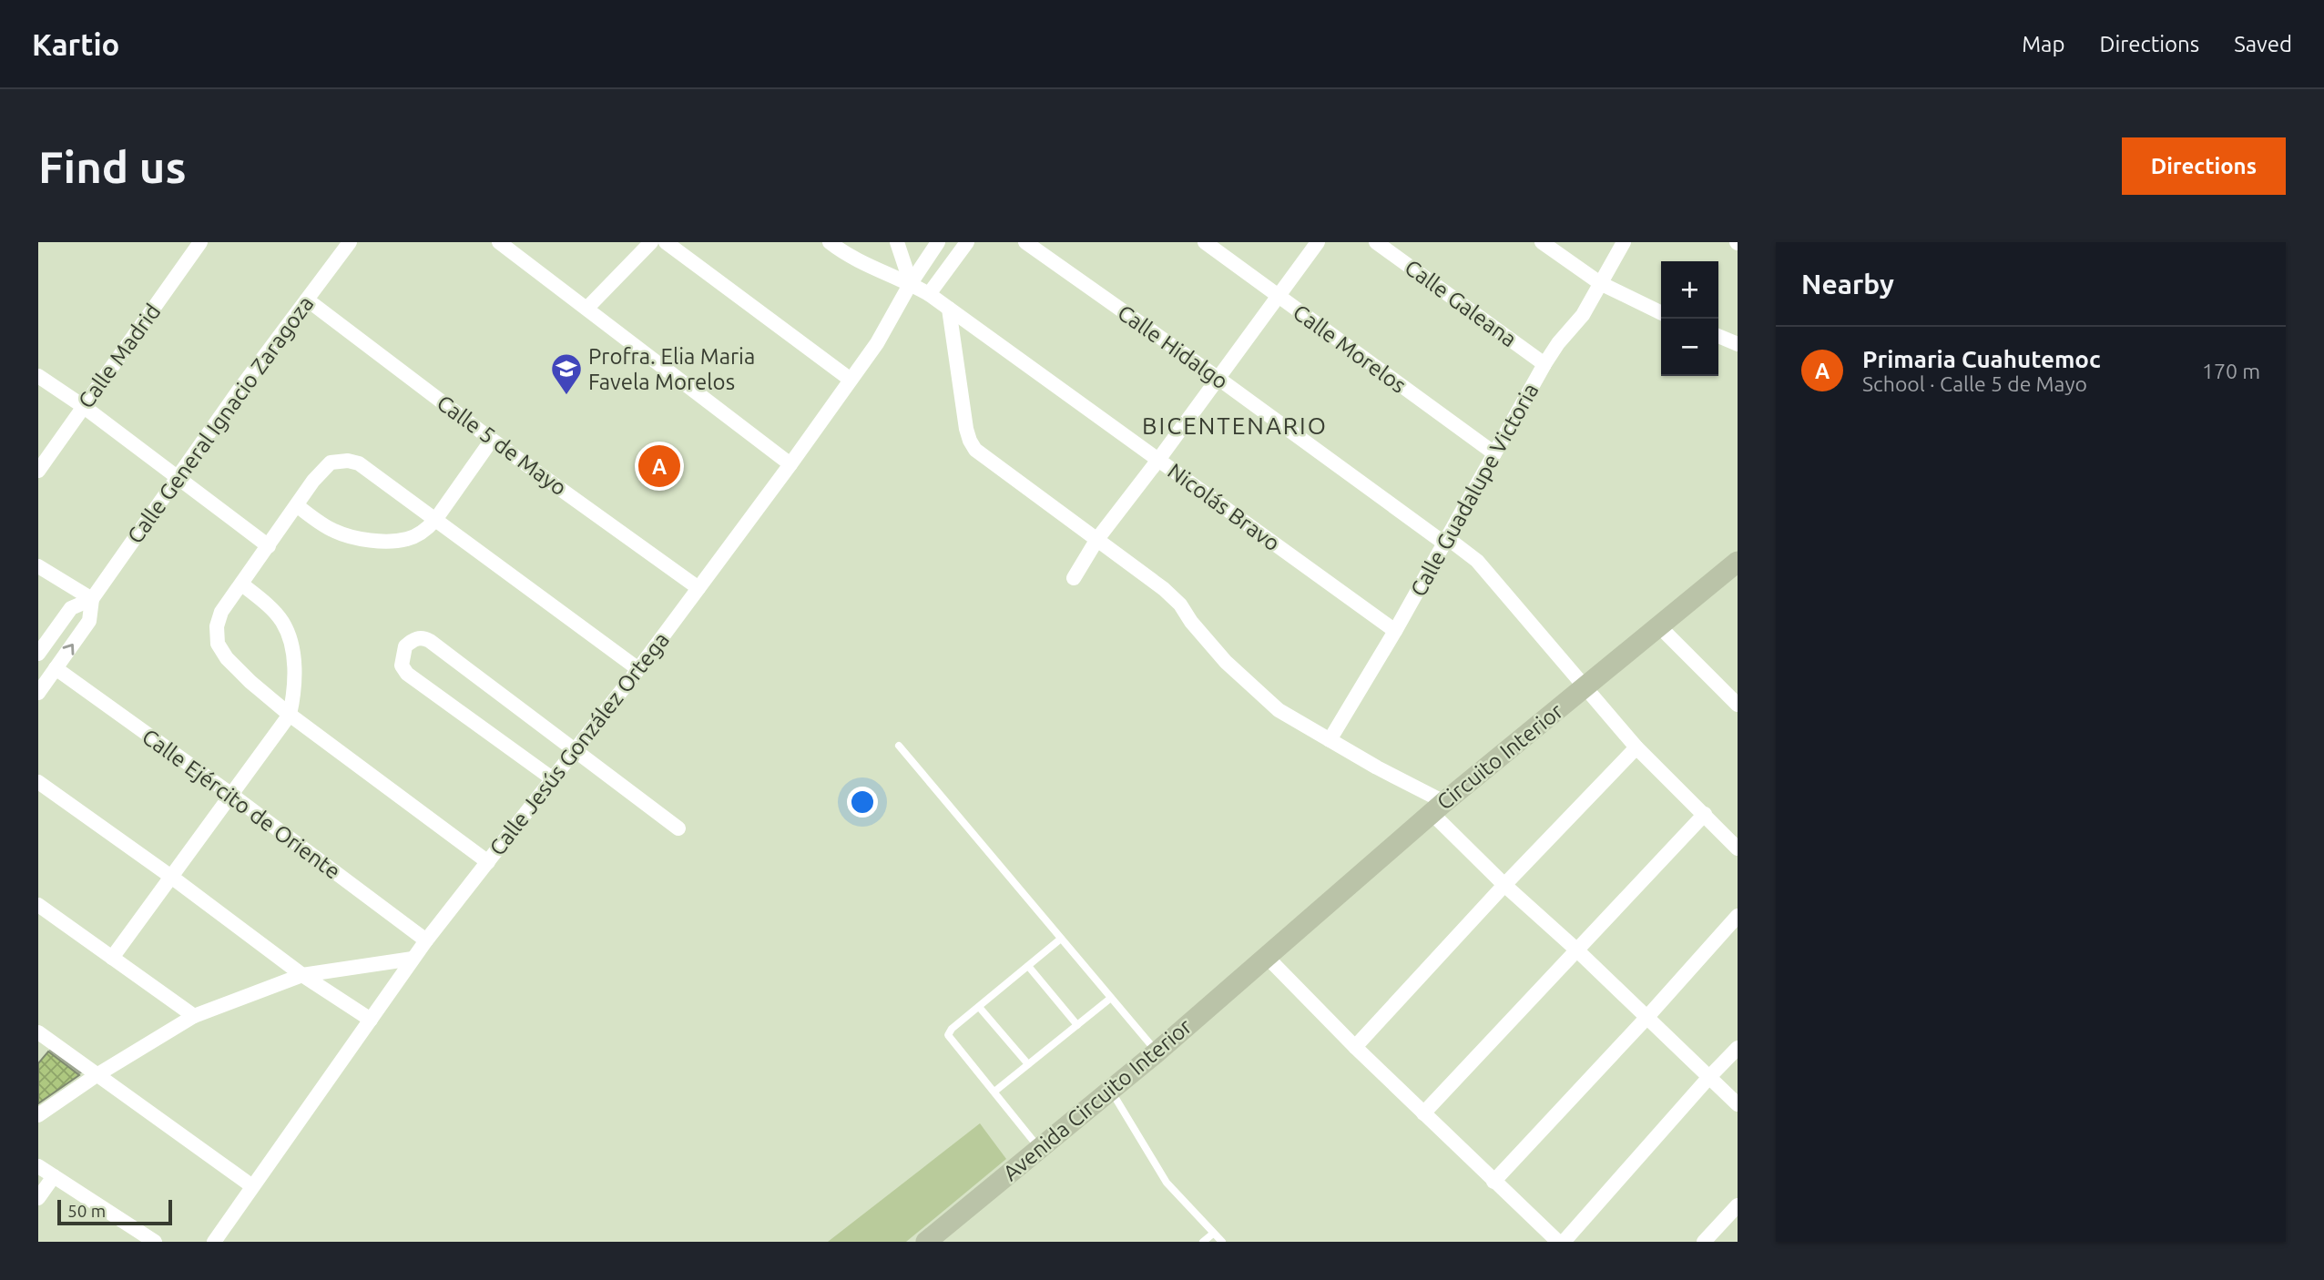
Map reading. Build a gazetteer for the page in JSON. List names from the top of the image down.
{
  "streets": {
    "main road": ["Circuito Interior", "Avenida Circuito Interior"],
    "street": [
      "Calle Galeana",
      "Calle Hidalgo",
      "Calle Morelos",
      "Calle Madrid",
      "Calle General Ignacio Zaragoza",
      "Calle 5 de Mayo",
      "Calle Guadalupe Victoria",
      "Nicolás Bravo",
      "Calle Jesús González Ortega",
      "Calle Ejército de Oriente"
    ]
  },
  "crossings": [
    ["Calle Galeana", "Calle Guadalupe Victoria"],
    ["Calle Hidalgo", "Calle Guadalupe Victoria"],
    ["Calle Hidalgo", "Circuito Interior"],
    ["Calle Morelos", "Calle Guadalupe Victoria"],
    ["Calle General Ignacio Zaragoza", "Calle 5 de Mayo"],
    ["Calle General Ignacio Zaragoza", "Calle Ejército de Oriente"],
    ["Calle 5 de Mayo", "Calle Jesús González Ortega"],
    ["Calle Guadalupe Victoria", "Nicolás Bravo"],
    ["Nicolás Bravo", "Calle Jesús González Ortega"],
    ["Calle Jesús González Ortega", "Calle Ejército de Oriente"],
    ["Circuito Interior", "Avenida Circuito Interior"]
  ],
  "districts": ["BICENTENARIO"],
  "places": {
    "school or university": ["Profra. Elia Maria Favela Morelos"]
  },
  "scale_bar": "50 m",
  "page": {
    "header": "Kartio",
    "nav": ["Map", "Directions", "Saved"],
    "buttons": "Directions",
    "title": "Find us",
    "heading": "Nearby",
    "map_buttons": ["+", "−"],
    "list": [
      {
        "mark": "A",
        "name": "Primaria Cuahutemoc",
        "note": "School · Calle 5 de Mayo",
        "value": "170 m"
      }
    ],
    "pins": "A",
    "scale": "50 m"
  }
}
